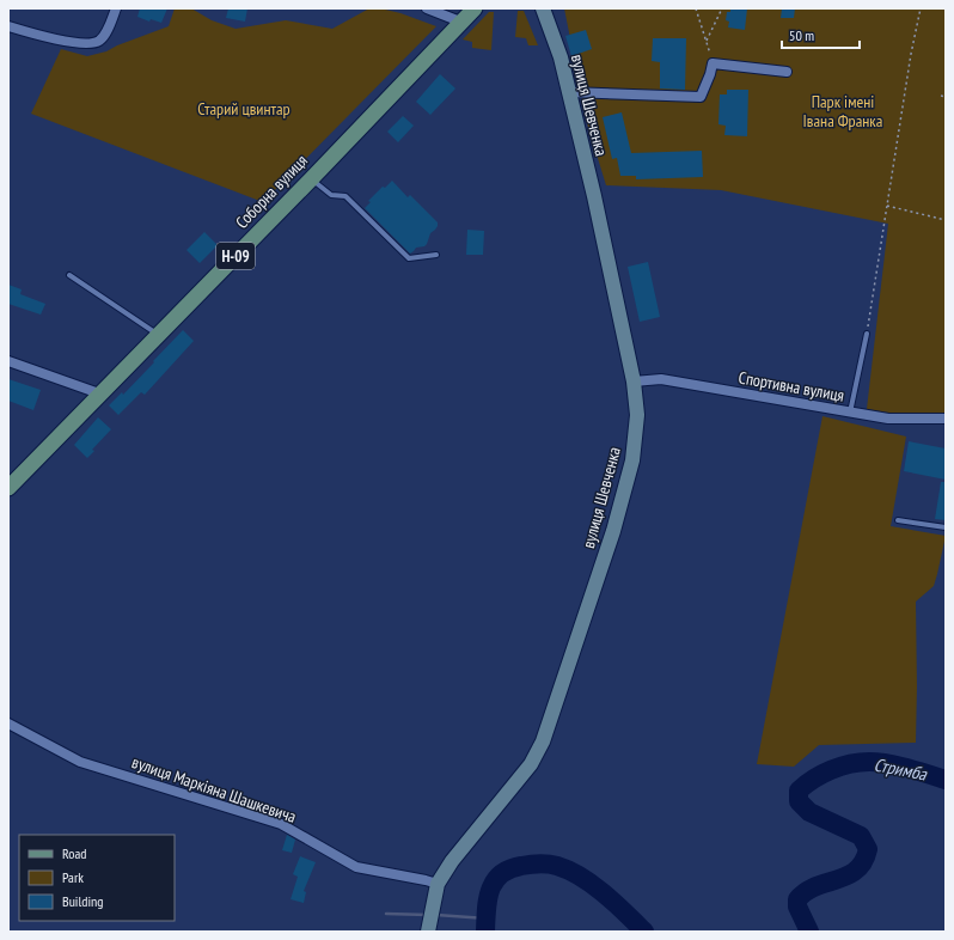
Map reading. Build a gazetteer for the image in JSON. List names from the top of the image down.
{
  "streets": {
    "main road": ["Соборна вулиця", "Н-09"],
    "street": ["вулиця Шевченка", "Спортивна вулиця", "вулиця Маркіяна Шашкевича"]
  },
  "crossings": [
    ["вулиця Шевченка", "Спортивна вулиця"],
    ["вулиця Шевченка", "вулиця Маркіяна Шашкевича"],
    ["Соборна вулиця", "Н-09"]
  ],
  "water": ["Стримба"],
  "parks": ["Парк імені Івана Франка", "Старий цвинтар"],
  "legend": ["Road", "Park", "Building"],
  "scale_bar": "50 m"
}
